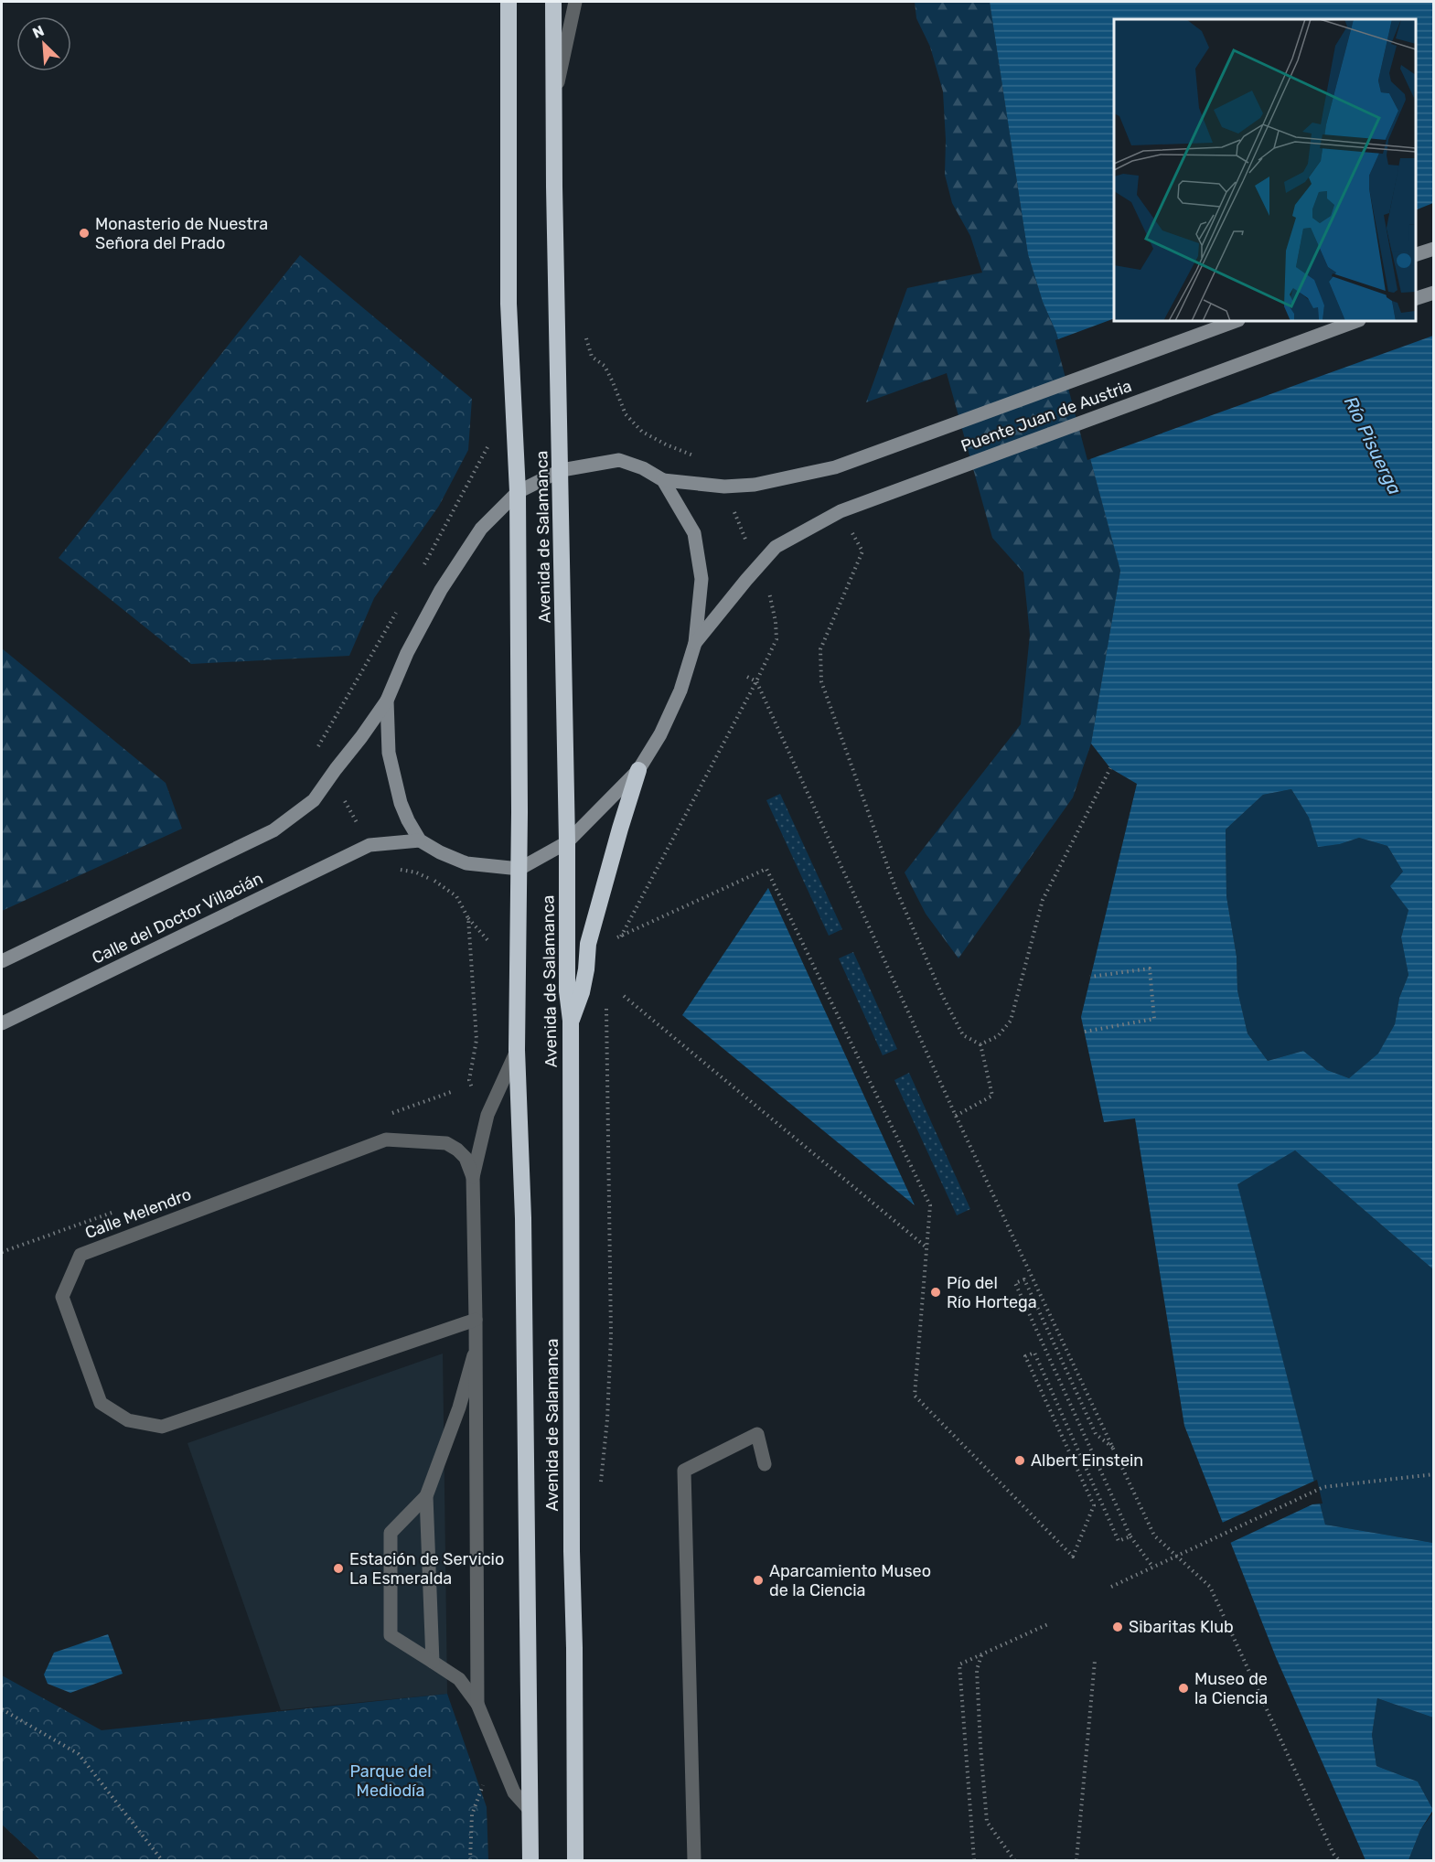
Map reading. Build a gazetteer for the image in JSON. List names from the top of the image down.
{
  "streets": {
    "highway": ["Avenida de Salamanca"],
    "main road": ["Puente Juan de Austria", "Calle del Doctor Villacián"],
    "street": ["Calle Melendro"]
  },
  "crossings": [
    ["Avenida de Salamanca", "Calle Melendro"]
  ],
  "water": ["Río Pisuerga"],
  "parks": ["Parque del Mediodía"],
  "places": [
    "Monasterio de Nuestra Señora del Prado",
    "Pío del Río Hortega",
    "Albert Einstein",
    "Estación de Servicio La Esmeralda",
    "Aparcamiento Museo de la Ciencia",
    "Sibaritas Klub",
    "Museo de la Ciencia"
  ],
  "north": "top left"
}
